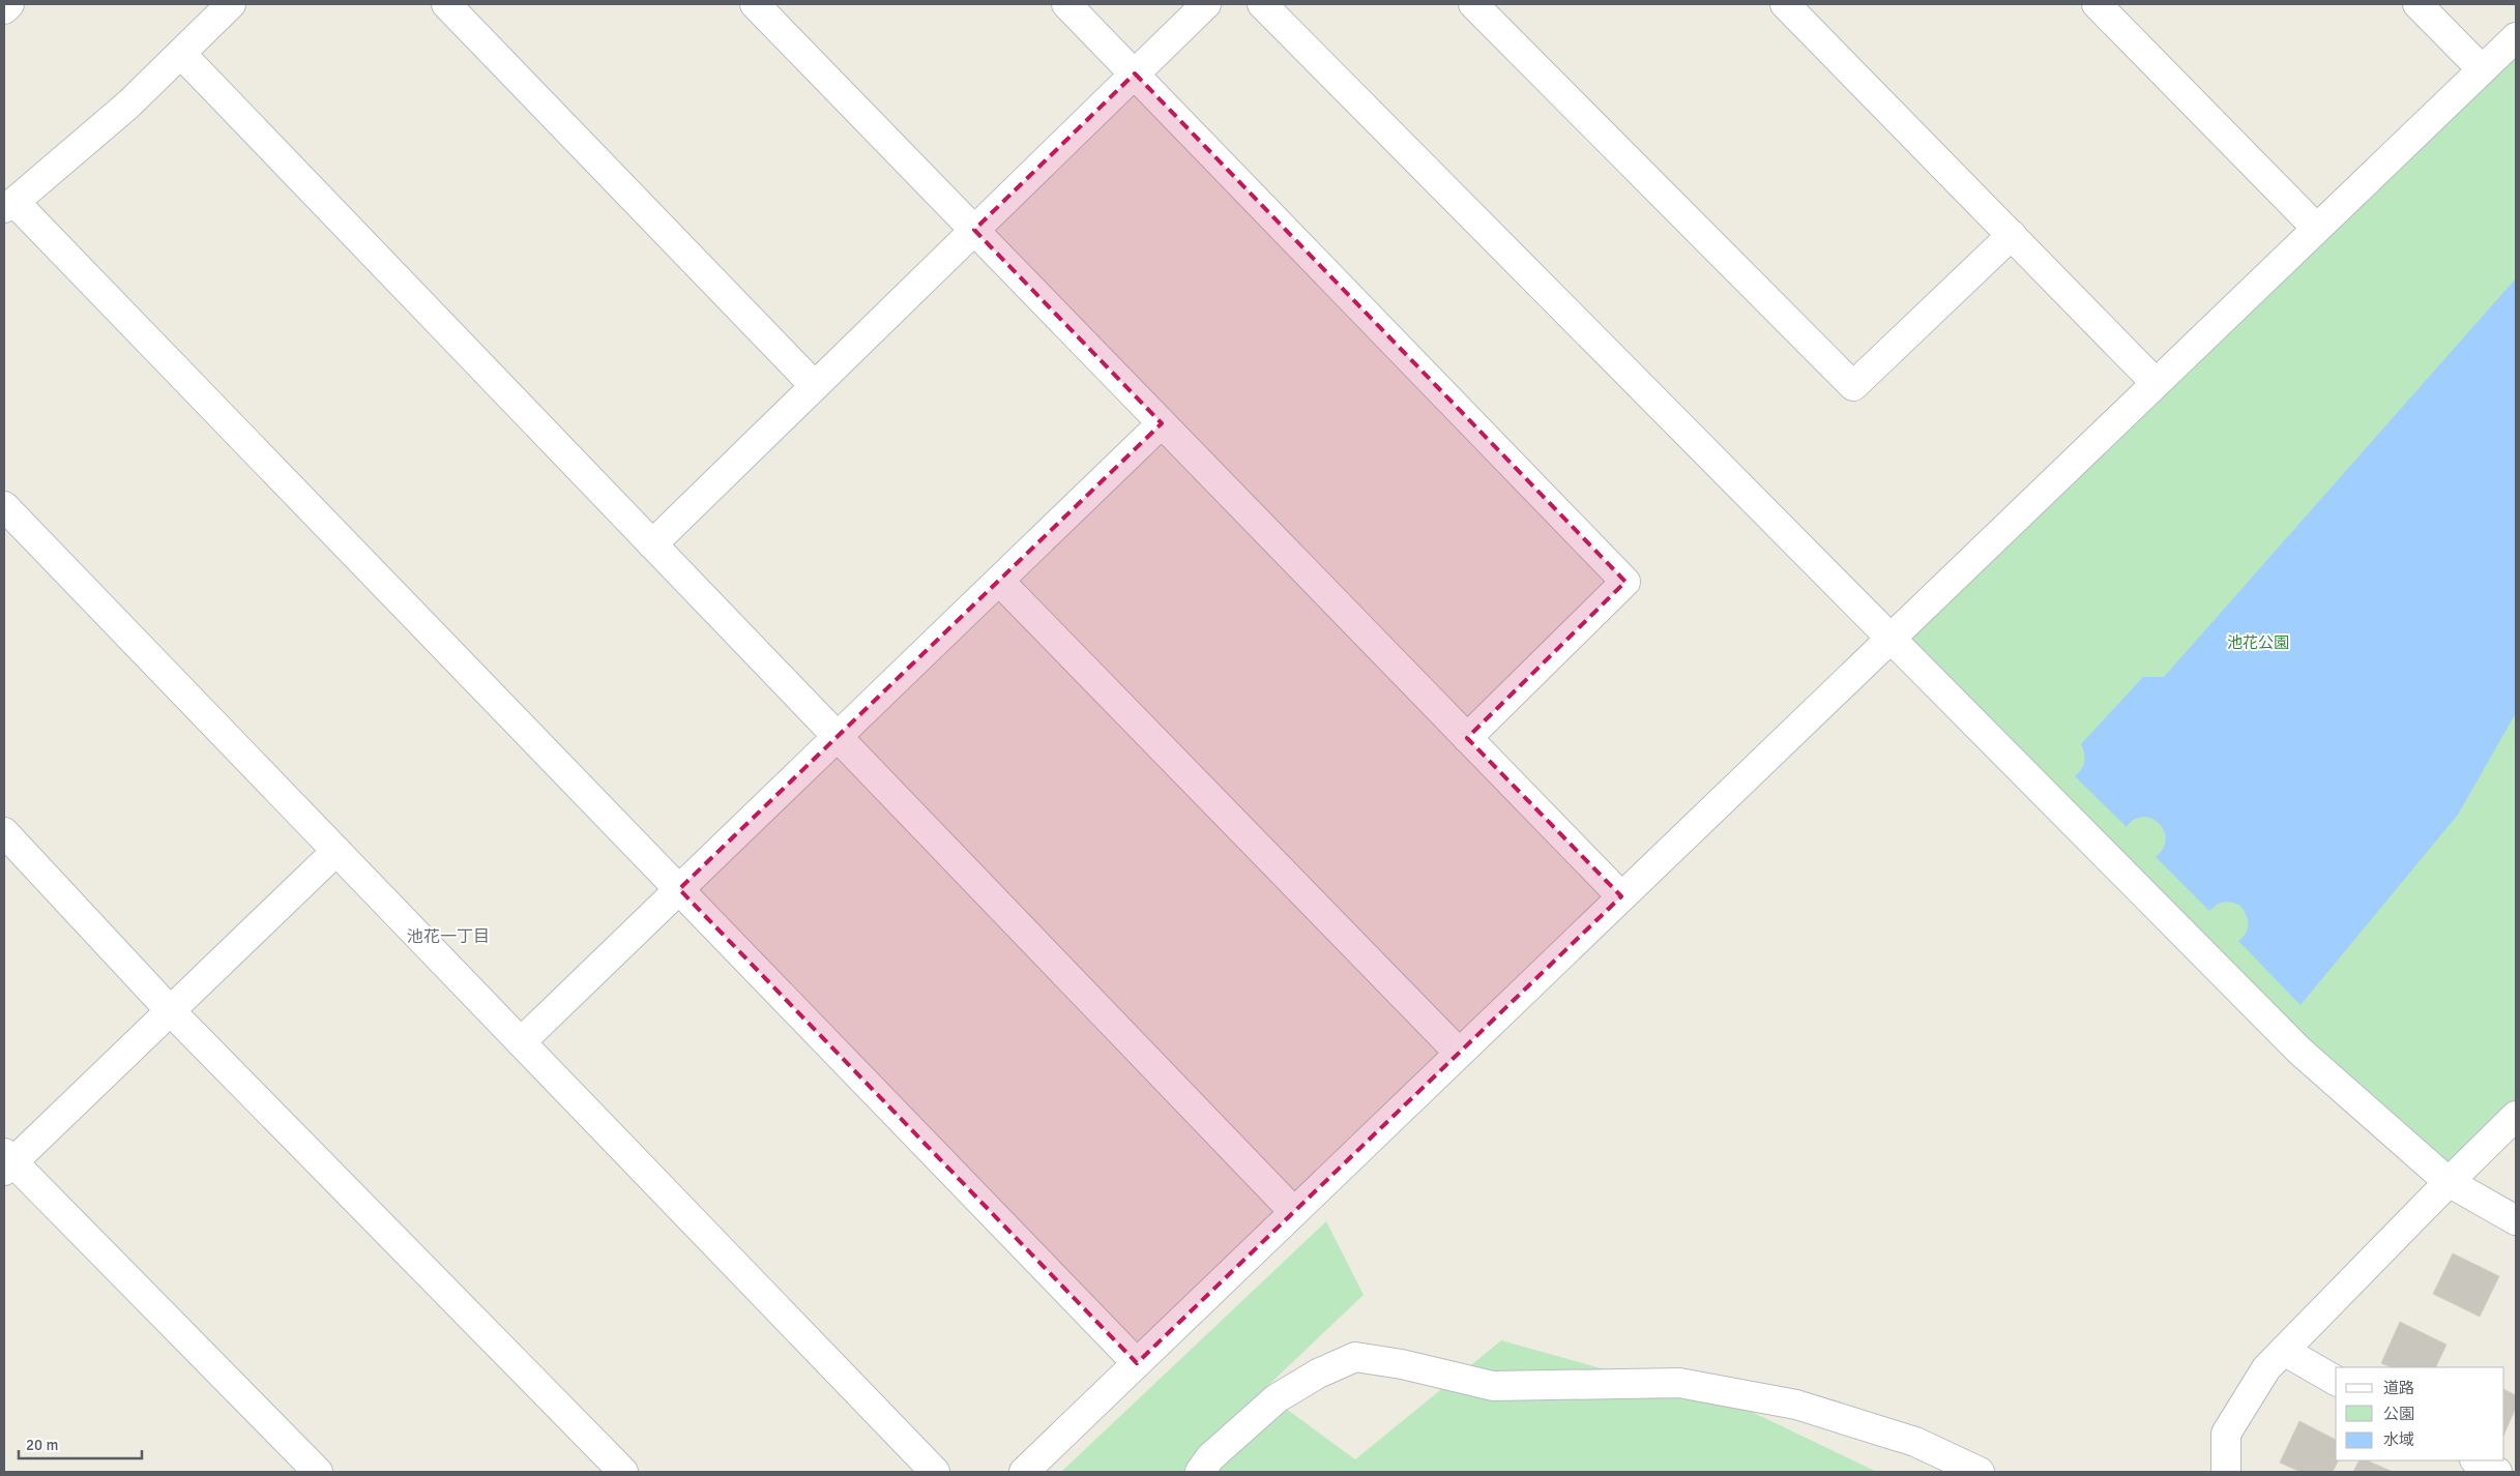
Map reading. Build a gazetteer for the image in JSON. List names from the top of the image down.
{
  "districts": ["池花一丁目"],
  "parks": ["池花公園"],
  "legend": ["道路", "公園", "水域"],
  "scale_bar": "20 m"
}
